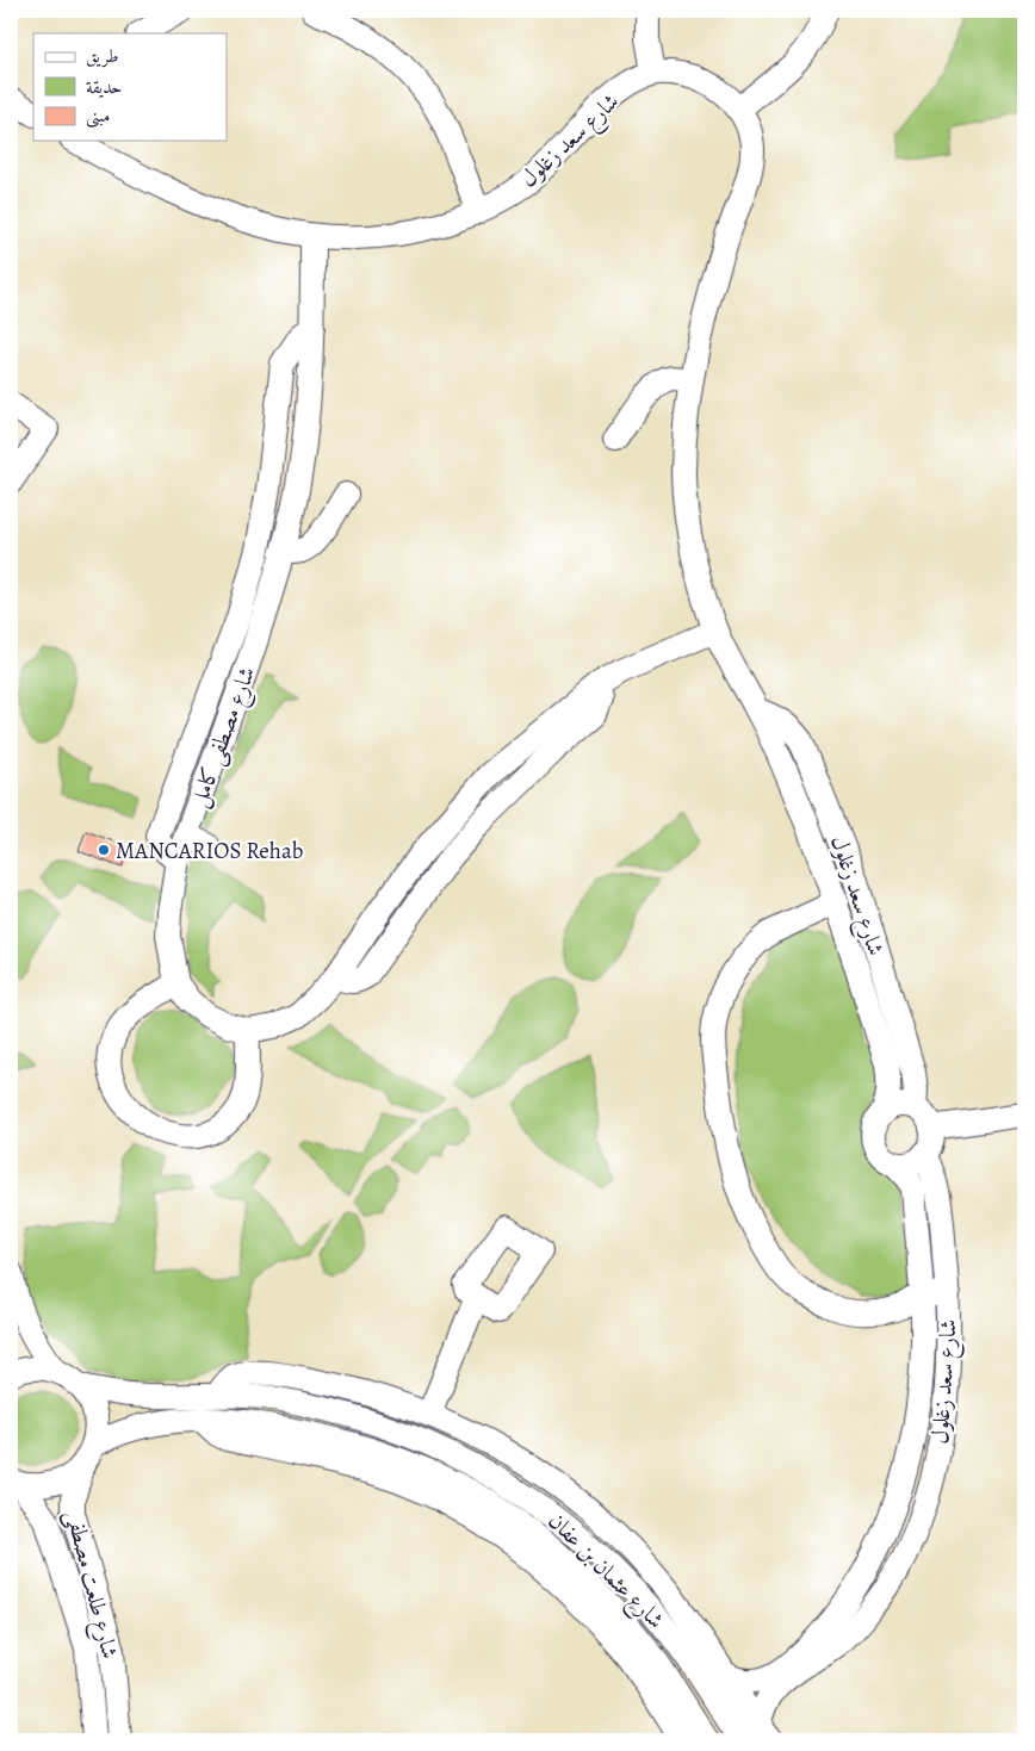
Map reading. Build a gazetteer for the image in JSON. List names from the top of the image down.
{
  "streets": {
    "street": [
      "شارع سعد زغلول",
      "شارع مصطفى كامل",
      "شارع عثمان بن عفان",
      "شارع طلعت مصطفى"
    ]
  },
  "crossings": [
    ["شارع سعد زغلول", "شارع مصطفى كامل"],
    ["شارع سعد زغلول", "شارع عثمان بن عفان"],
    ["شارع عثمان بن عفان", "شارع طلعت مصطفى"]
  ],
  "places": ["MANCARIOS Rehab"],
  "legend": ["طريق", "حديقة", "مبنى"]
}
